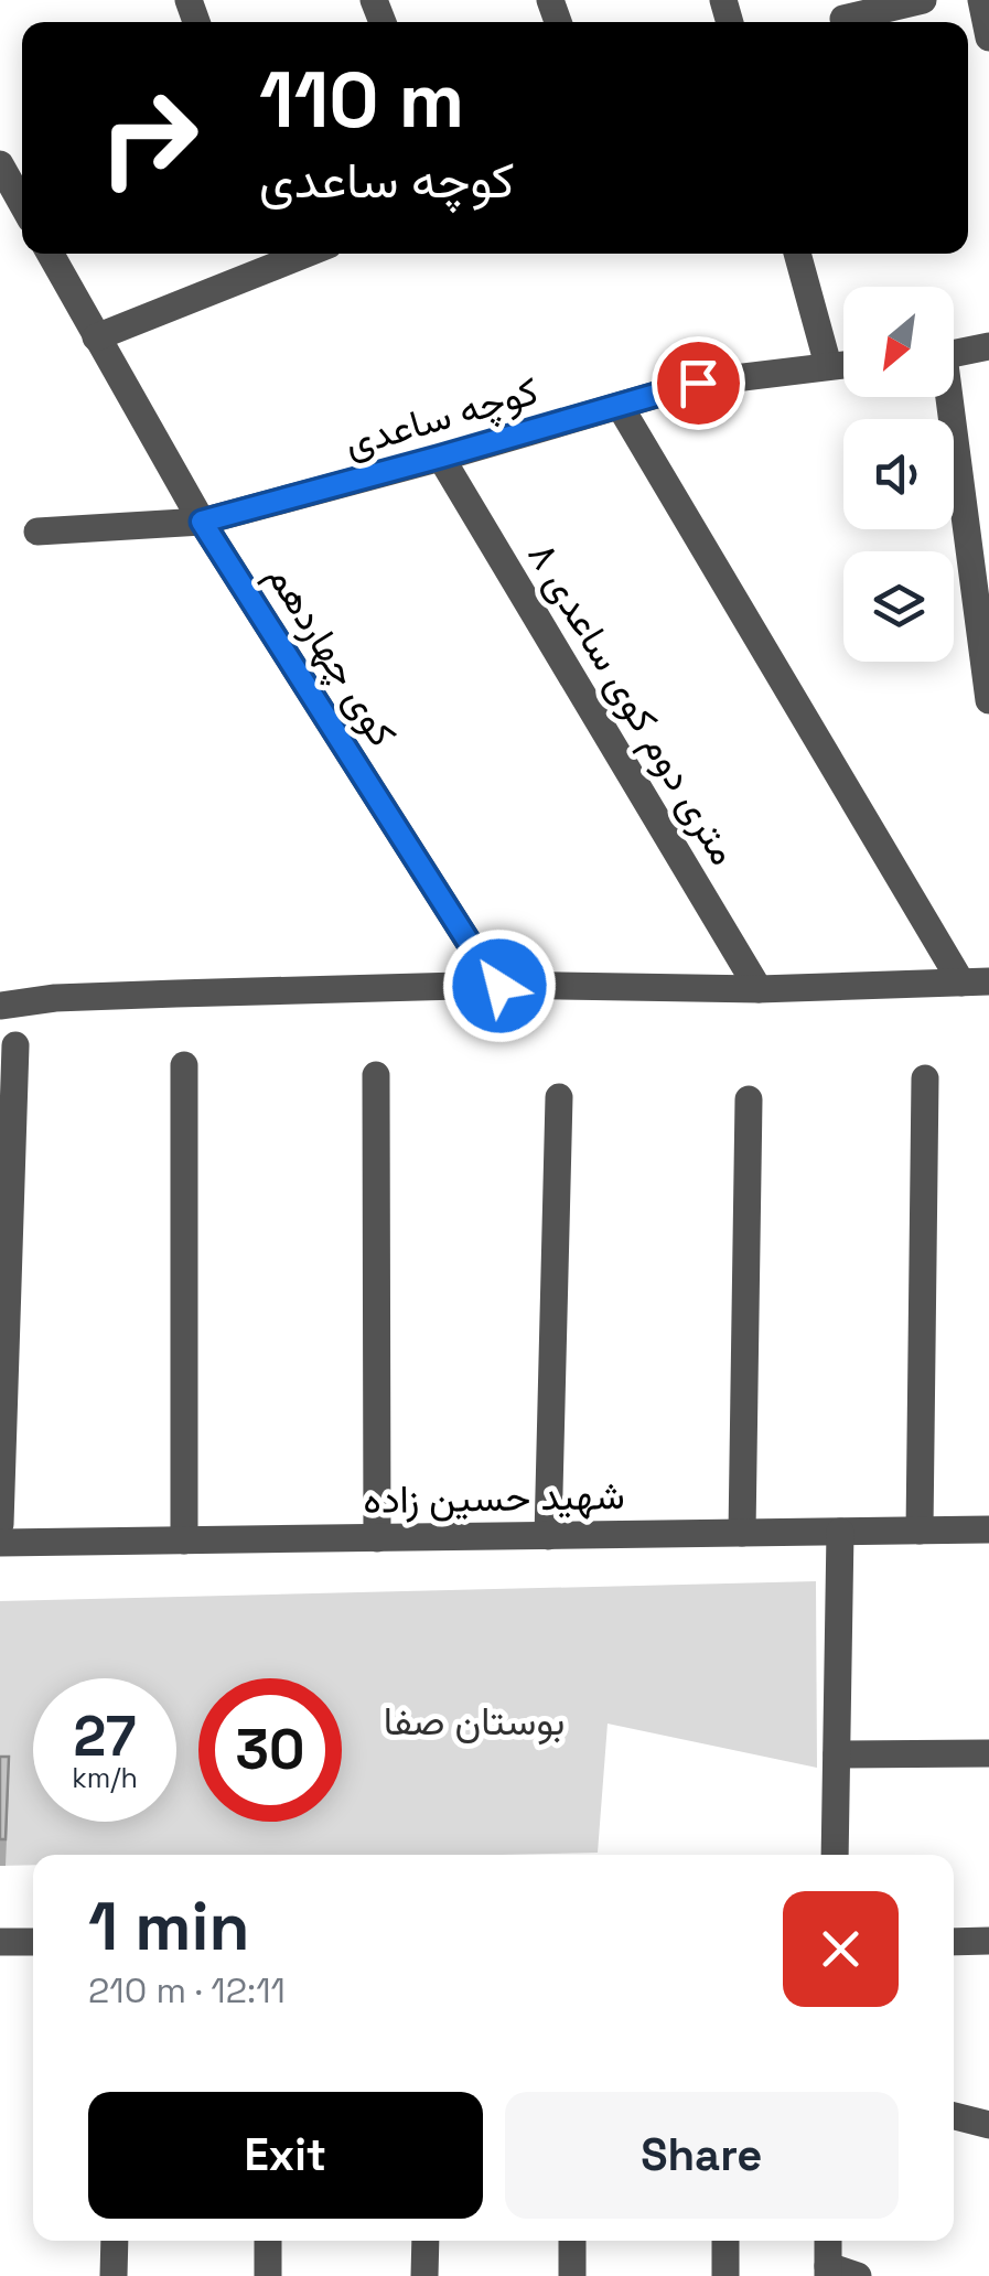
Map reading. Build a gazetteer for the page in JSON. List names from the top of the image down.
{
  "streets": {
    "street": [
      "کوچه ساعدی",
      "کوی چهاردهم",
      "۸ متری دوم کوی ساعدی",
      "شهید حسین زاده"
    ]
  },
  "crossings": [
    ["کوچه ساعدی", "کوی چهاردهم"],
    ["کوچه ساعدی", "۸ متری دوم کوی ساعدی"]
  ],
  "parks": ["بوستان صفا"],
  "north": "bottom left",
  "page": {
    "turn": ["110 m", "کوچه ساعدی"],
    "speed": "27 km/h",
    "limit": "30",
    "heading": ["1 min", "210 m · 12:11"],
    "buttons": ["Exit", "Share"]
  }
}
